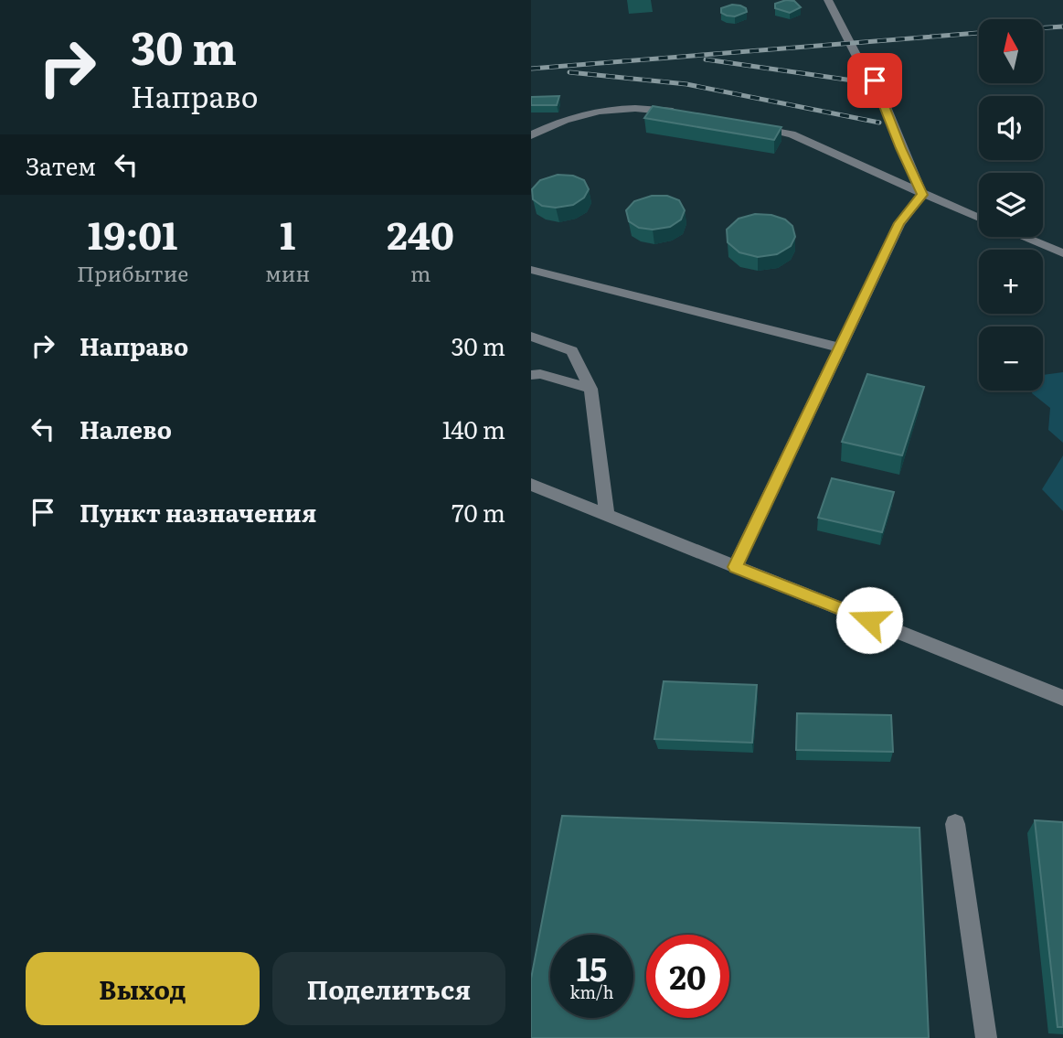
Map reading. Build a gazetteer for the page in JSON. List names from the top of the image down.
{
  "north": "top",
  "page": {
    "turn": ["30 m", "Направо"],
    "map_buttons": ["+", "−"],
    "then": "Затем",
    "eta": [
      "19:01",
      "Прибытие",
      "1",
      "мин",
      "240",
      "m"
    ],
    "list": [
      {
        "name": "Направо",
        "value": "30 m"
      },
      {
        "name": "Налево",
        "value": "140 m"
      },
      {
        "name": "Пункт назначения",
        "value": "70 m"
      }
    ],
    "speed": "15 km/h",
    "limit": "20",
    "buttons": ["Выход", "Поделиться"]
  }
}
